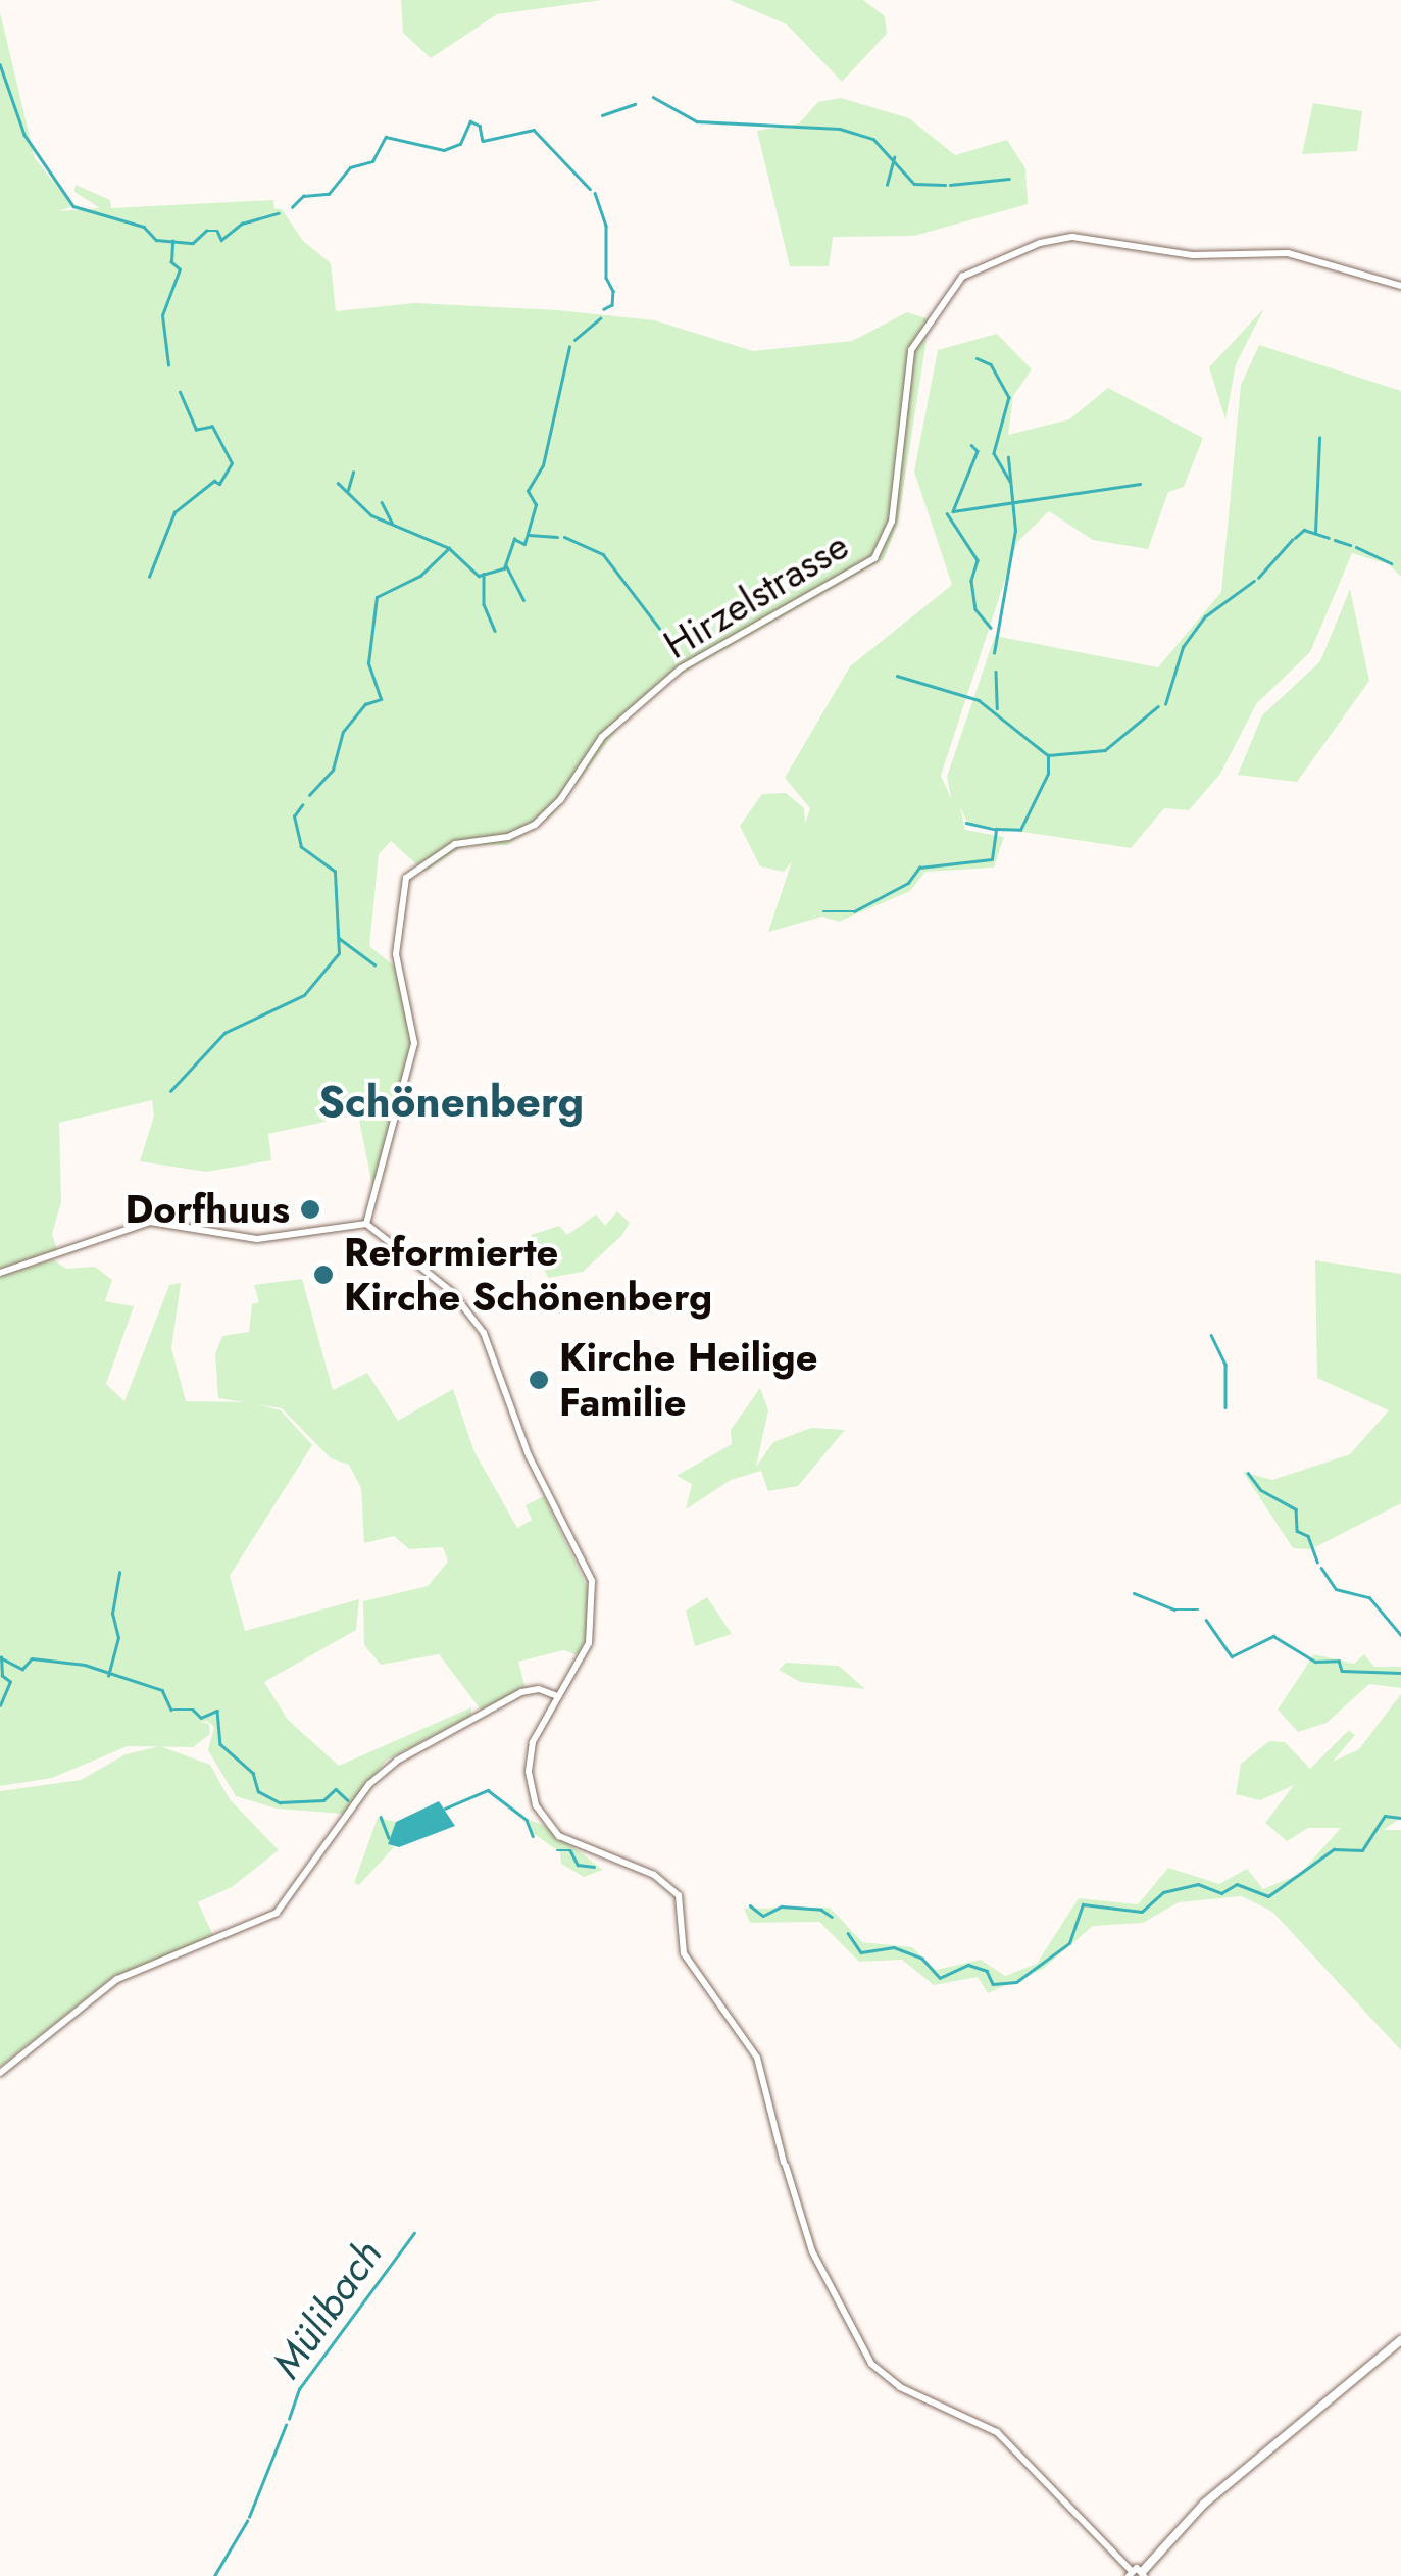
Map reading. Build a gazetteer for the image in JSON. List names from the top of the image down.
{
  "streets": {
    "street": ["Hirzelstrasse"]
  },
  "districts": ["Schönenberg"],
  "water": ["Mülibach"],
  "places": ["Dorfhuus", "Reformierte Kirche Schönenberg", "Kirche Heilige Familie"]
}
